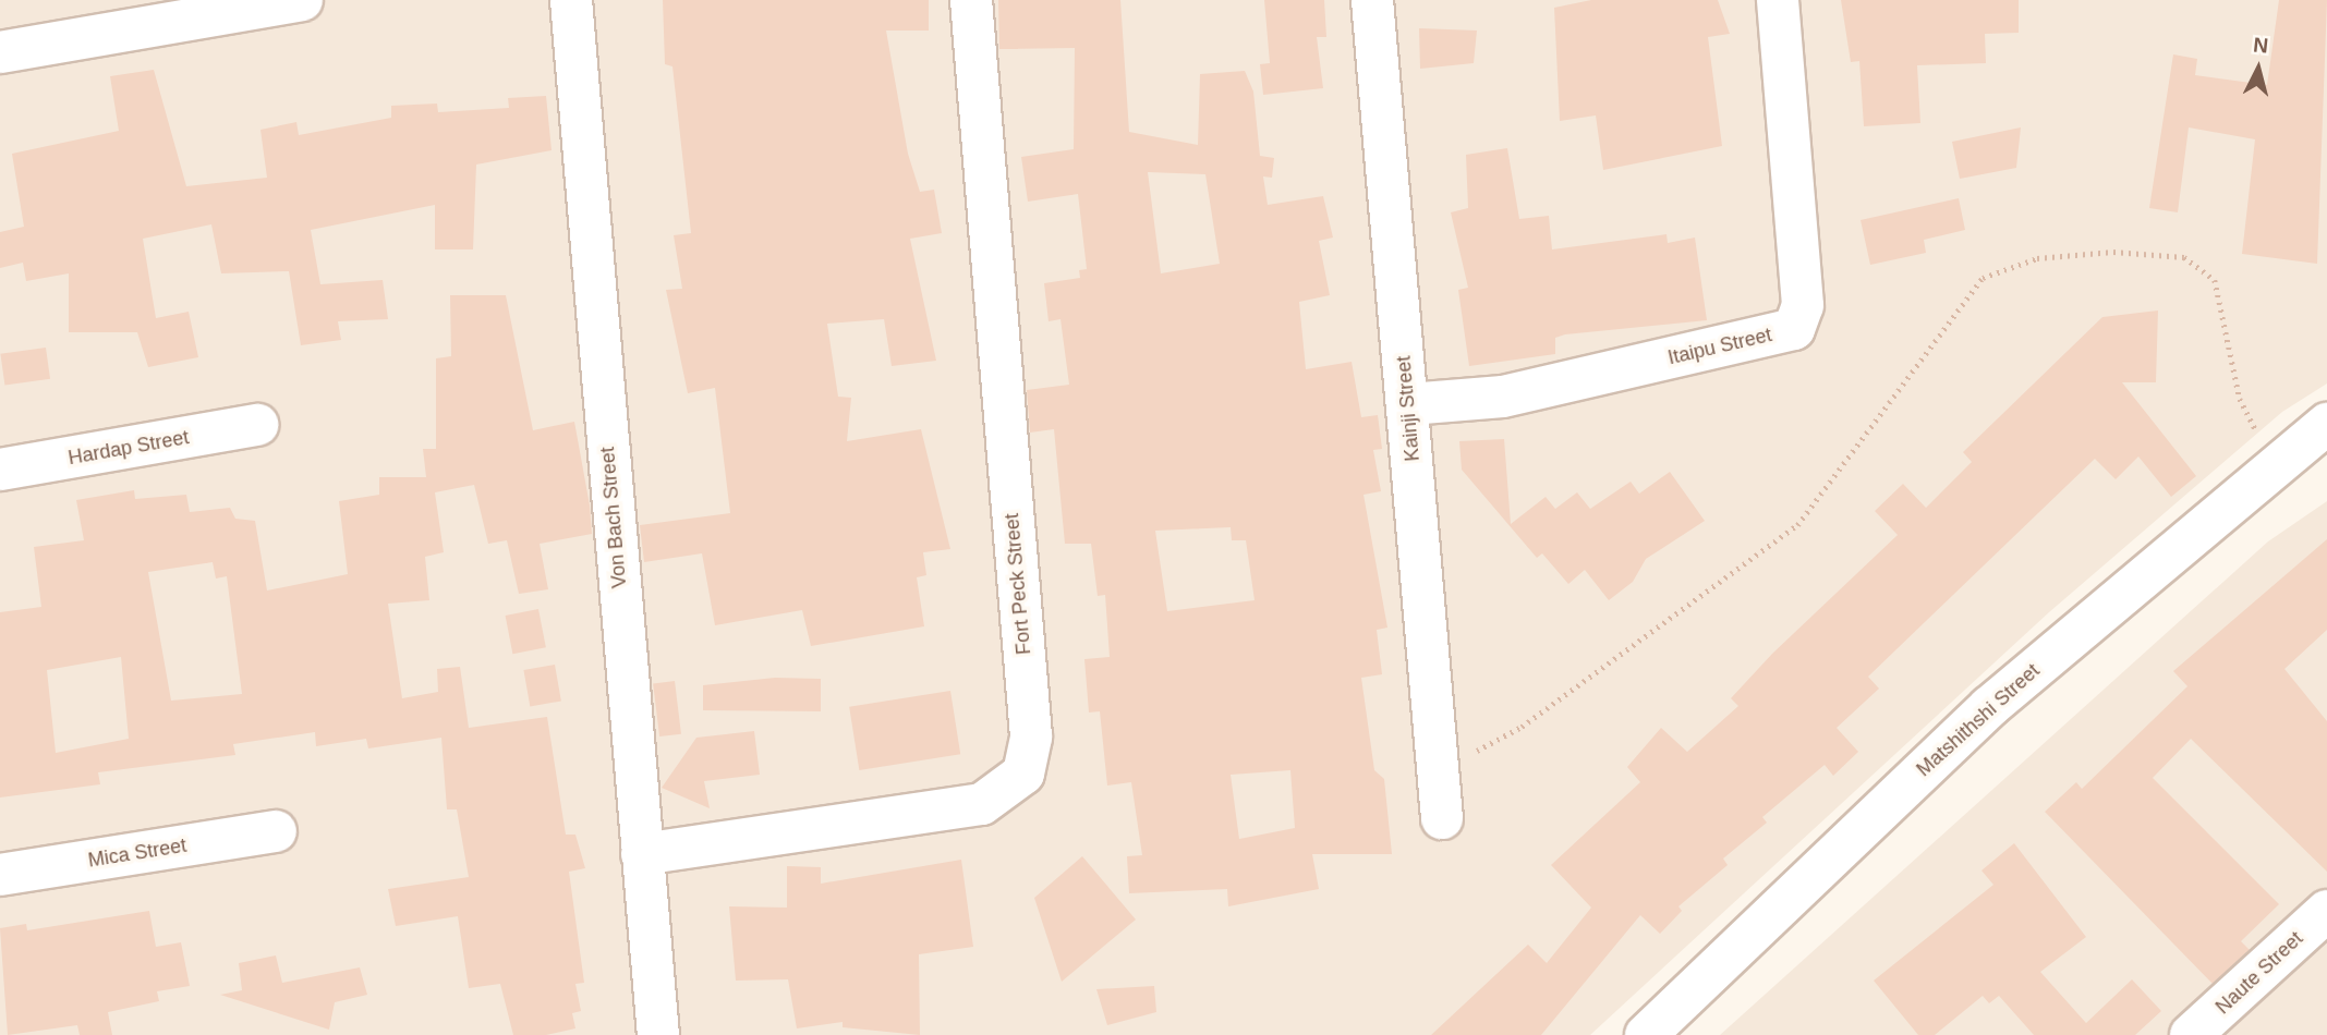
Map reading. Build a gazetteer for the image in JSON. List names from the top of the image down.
{
  "streets": {
    "street": [
      "Itaipu Street",
      "Kainji Street",
      "Hardap Street",
      "Von Bach Street",
      "Fort Peck Street",
      "Matshithshi Street",
      "Mica Street",
      "Naute Street"
    ]
  },
  "crossings": [
    ["Itaipu Street", "Kainji Street"],
    ["Von Bach Street", "Fort Peck Street"]
  ],
  "north": "top"
}
